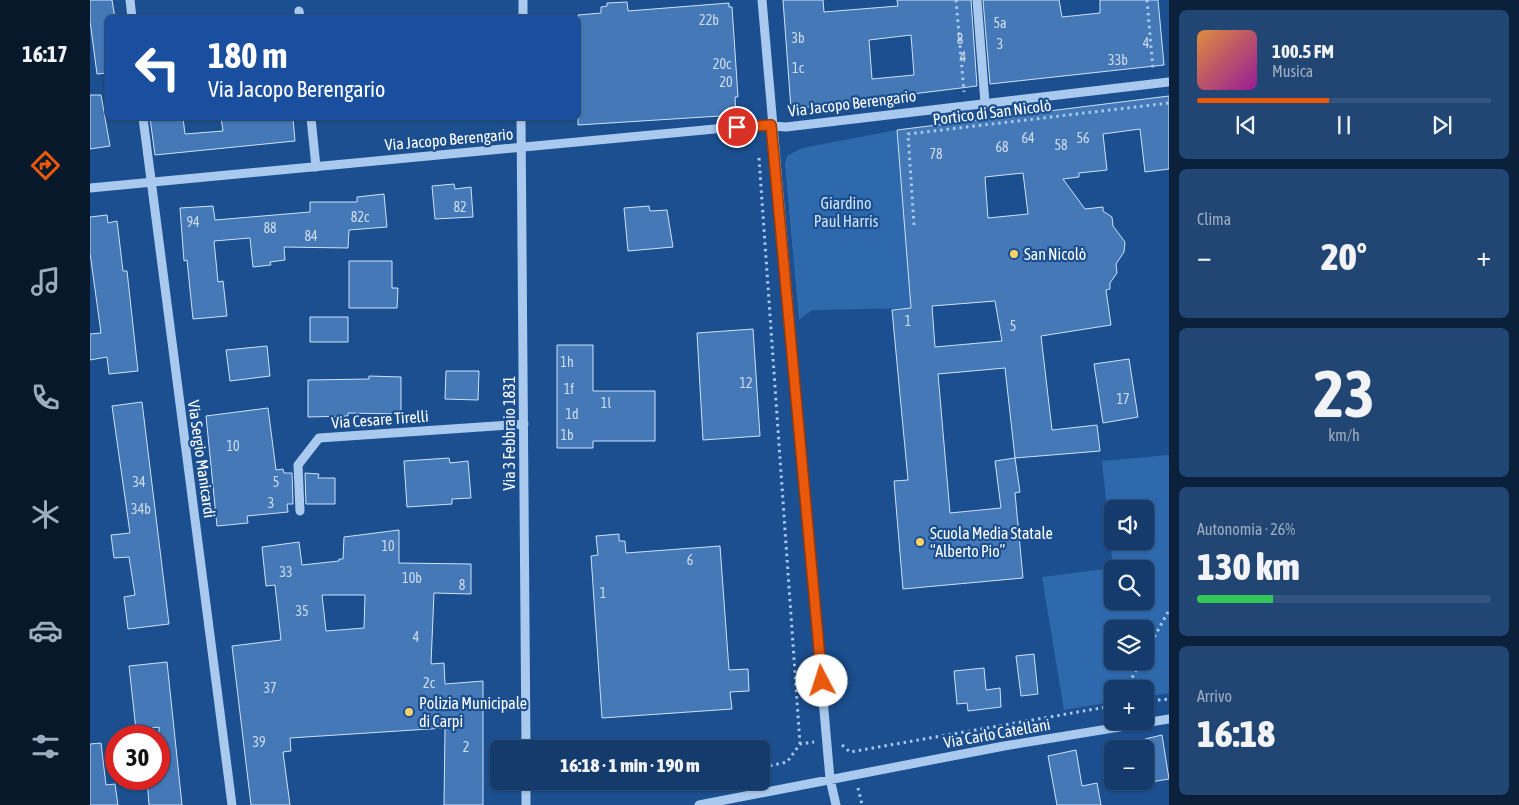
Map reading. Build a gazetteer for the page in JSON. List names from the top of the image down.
{
  "streets": {
    "street": [
      "Via Jacopo Berengario",
      "Via Cesare Tirelli",
      "Via 3 Febbraio 1831",
      "Via Sergio Manicardi",
      "Via Carlo Catellani"
    ],
    "path": ["Portico di San Nicolò"]
  },
  "crossings": [
    ["Via Jacopo Berengario", "Via 3 Febbraio 1831"],
    ["Via Jacopo Berengario", "Via Sergio Manicardi"],
    ["Via Cesare Tirelli", "Via 3 Febbraio 1831"]
  ],
  "parks": ["Giardino Paul Harris"],
  "places": ["San Nicolò", "Scuola Media Statale “Alberto Pio”", "Polizia Municipale di Carpi"],
  "house_numbers": [
    "22b",
    "5a",
    "3b",
    "8",
    "4",
    "3",
    "4",
    "33b",
    "20c",
    "1c",
    "20",
    "64",
    "56",
    "58",
    "68",
    "78",
    "82",
    "82c",
    "94",
    "88",
    "84",
    "1",
    "5",
    "1h",
    "12",
    "1f",
    "17",
    "1l",
    "1d",
    "1b",
    "10",
    "34",
    "5",
    "3",
    "34b",
    "10",
    "6",
    "33",
    "10b",
    "8",
    "1",
    "35",
    "4",
    "2c",
    "37",
    "39",
    "2"
  ],
  "page": {
    "tabs": "16:17",
    "turn": ["180 m", "Via Jacopo Berengario"],
    "song": ["100.5 FM", "Musica"],
    "tile": [
      "Clima",
      ["23", "km/h"],
      ["Autonomia · 26%", "130 km"],
      ["Arrivo", "16:18"]
    ],
    "heat": ["−", "20°", "+"],
    "map_buttons": ["+", "−"],
    "limit": "30",
    "trip": "16:18 · 1 min · 190 m"
  }
}
